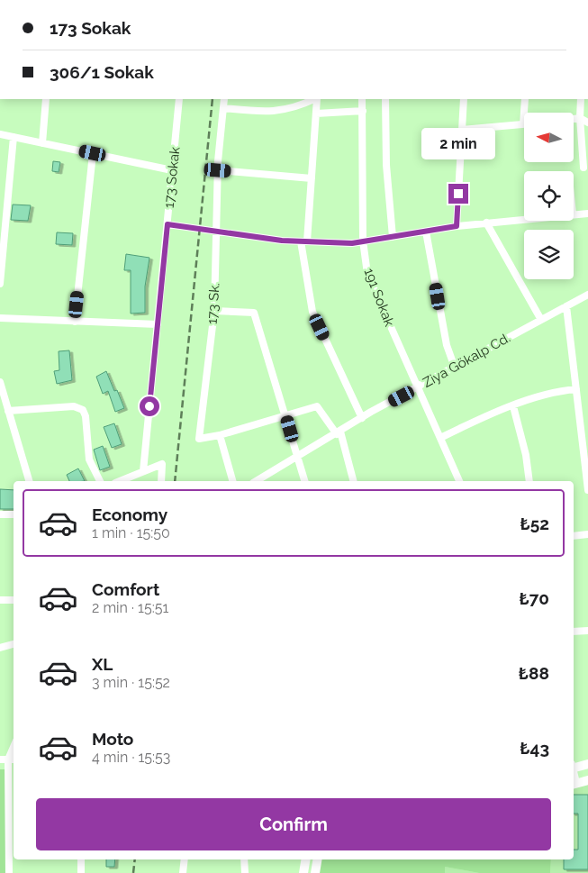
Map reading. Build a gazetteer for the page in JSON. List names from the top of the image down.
{
  "streets": {
    "street": [
      "173 Sokak",
      "191 Sokak",
      "173 Sk.",
      "Ziya Gökalp Cd."
    ]
  },
  "crossings": [
    ["191 Sokak", "Ziya Gökalp Cd."]
  ],
  "north": "left",
  "page": {
    "banner": ["173 Sokak", "306/1 Sokak"],
    "bubble": "2 min",
    "list": [
      {
        "name": "Economy",
        "note": "1 min · 15:50",
        "value": "₺52"
      },
      {
        "name": "Comfort",
        "note": "2 min · 15:51",
        "value": "₺70"
      },
      {
        "name": "XL",
        "note": "3 min · 15:52",
        "value": "₺88"
      },
      {
        "name": "Moto",
        "note": "4 min · 15:53",
        "value": "₺43"
      }
    ],
    "buttons": "Confirm"
  }
}
